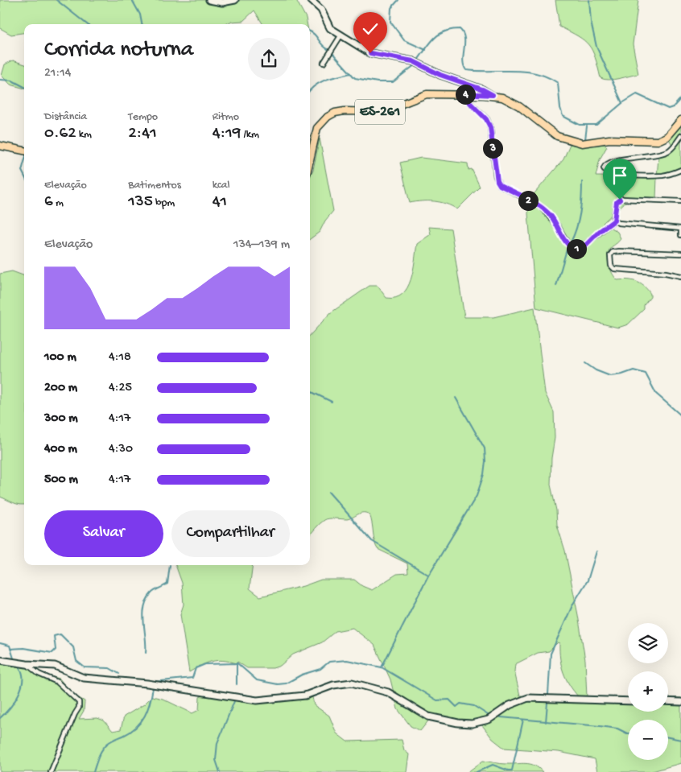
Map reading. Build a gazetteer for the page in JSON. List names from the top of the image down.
{
  "streets": {
    "main road": ["ES-261"]
  },
  "page": {
    "heading": ["Corrida noturna", "21:14"],
    "pins": [
      "4",
      "3",
      "2",
      "1"
    ],
    "stats": [
      ["Distância", "0.62 km"],
      ["Tempo", "2:41"],
      ["Ritmo", "4:19 /km"],
      ["Elevação", "6 m"],
      ["Batimentos", "135 bpm"],
      ["kcal", "41"]
    ],
    "chart": ["Elevação", "134–139 m"],
    "list": [
      {
        "name": "100 m",
        "note": "4:18"
      },
      {
        "name": "200 m",
        "note": "4:25"
      },
      {
        "name": "300 m",
        "note": "4:17"
      },
      {
        "name": "400 m",
        "note": "4:30"
      },
      {
        "name": "500 m",
        "note": "4:17"
      }
    ],
    "buttons": ["Salvar", "Compartilhar"],
    "map_buttons": ["+", "−"]
  }
}
